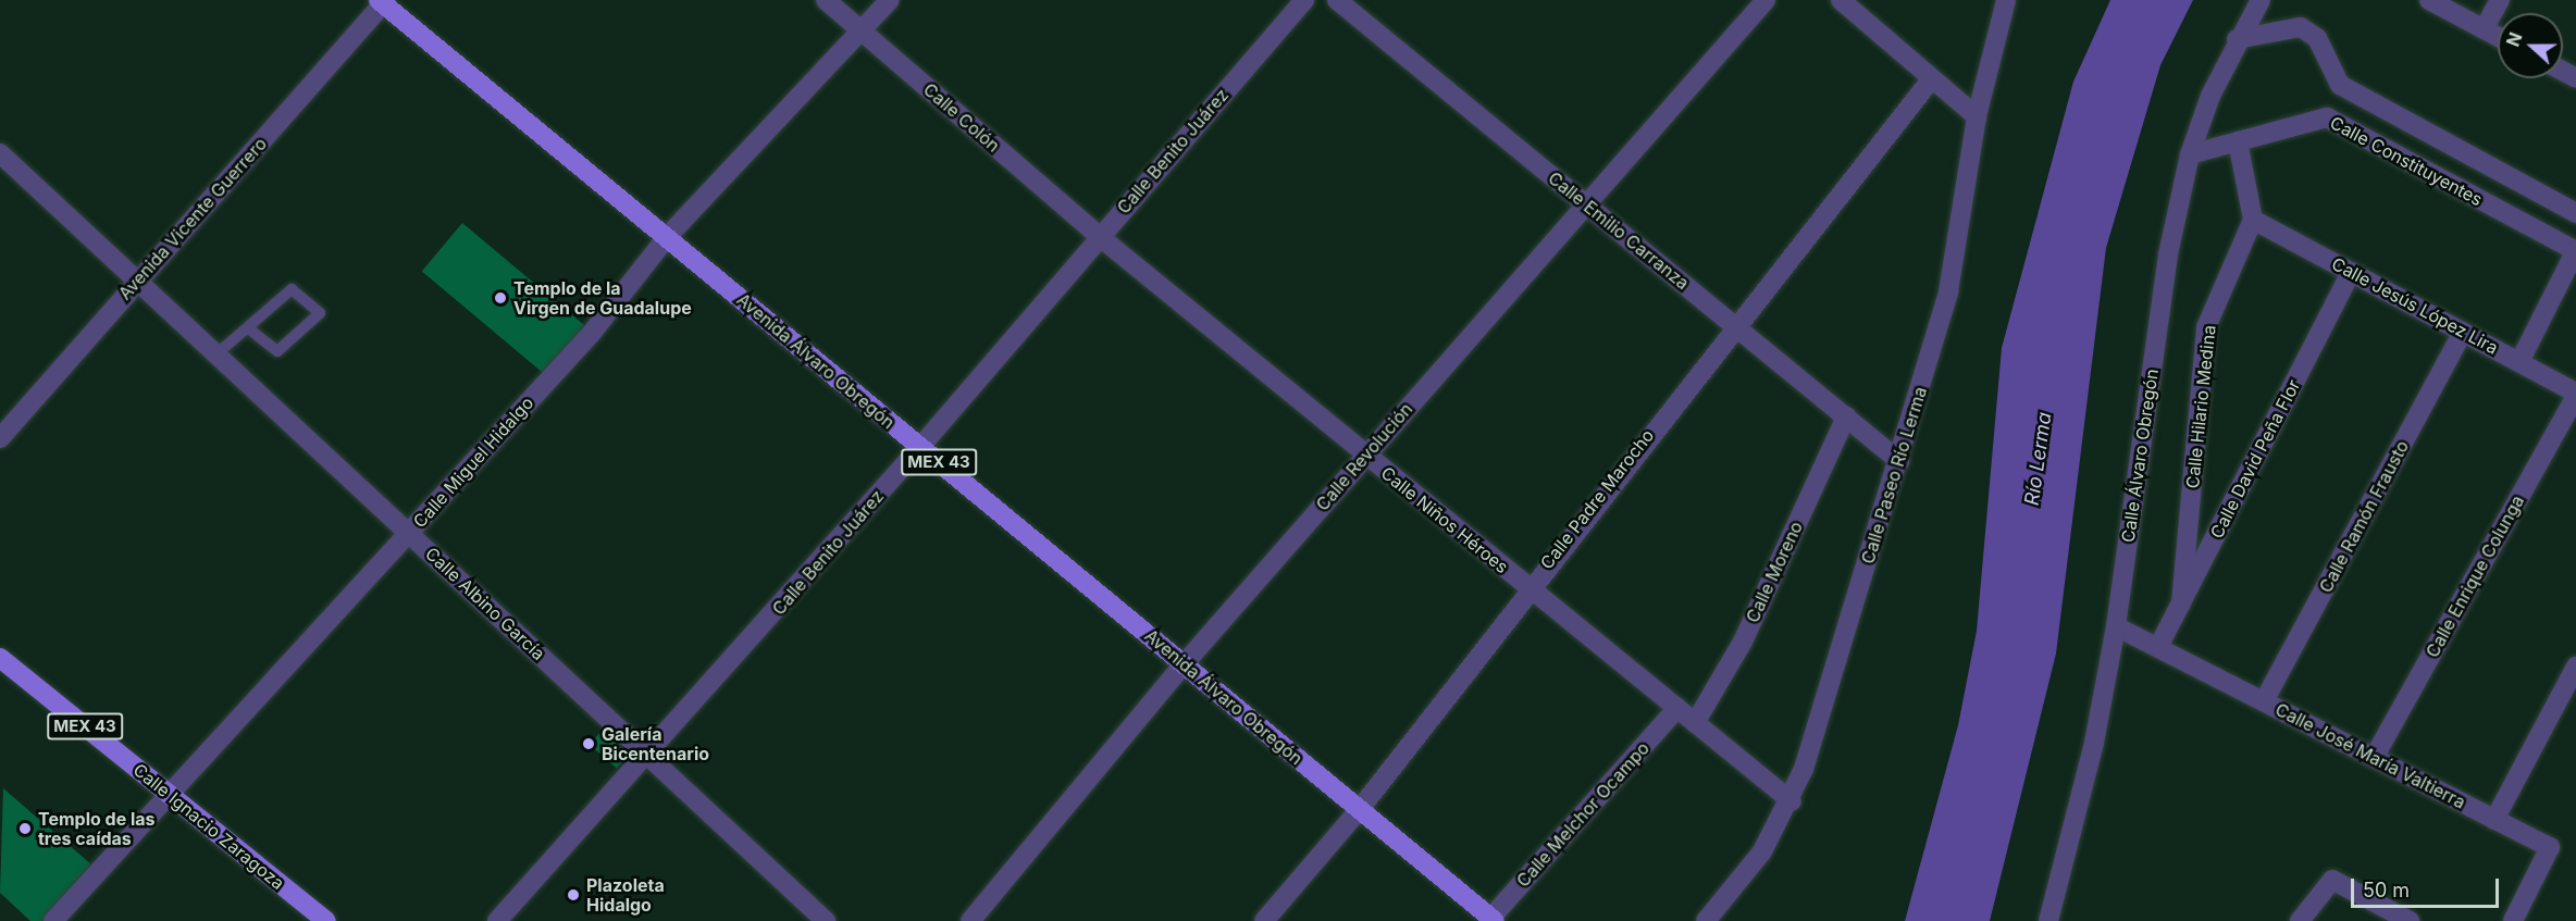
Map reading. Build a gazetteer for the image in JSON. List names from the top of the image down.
{
  "streets": {
    "main road": ["Avenida Álvaro Obregón", "MEX 43", "Calle Ignacio Zaragoza"],
    "street": [
      "Calle Colón",
      "Calle Benito Juárez",
      "Calle Constituyentes",
      "Avenida Vicente Guerrero",
      "Calle Emilio Carranza",
      "Calle Jesús López Lira",
      "Calle Hilario Medina",
      "Calle Álvaro Obregón",
      "Calle Revolución",
      "Calle David Peña Flor",
      "Calle Miguel Hidalgo",
      "Calle Paseo Río Lerma",
      "Calle Padre Marocho",
      "Calle Ramón Frausto",
      "Calle Niños Héroes",
      "Calle Moreno",
      "Calle Enrique Colunga",
      "Calle Albino García",
      "Calle José María Valtierra",
      "Calle Melchor Ocampo"
    ]
  },
  "crossings": [
    ["Calle Colón", "Calle Benito Juárez"],
    ["Calle Colón", "Calle Miguel Hidalgo"],
    ["Calle Colón", "Calle Niños Héroes"],
    ["Calle Benito Juárez", "Avenida Álvaro Obregón"],
    ["Calle Benito Juárez", "Calle Niños Héroes"],
    ["Calle Benito Juárez", "Calle Albino García"],
    ["Calle Constituyentes", "Calle Álvaro Obregón"],
    ["Avenida Vicente Guerrero", "Avenida Álvaro Obregón"],
    ["Avenida Vicente Guerrero", "Calle Albino García"],
    ["Calle Emilio Carranza", "Calle Revolución"],
    ["Calle Emilio Carranza", "Calle Paseo Río Lerma"],
    ["Calle Emilio Carranza", "Calle Padre Marocho"],
    ["Calle Emilio Carranza", "Calle Moreno"],
    ["Calle Jesús López Lira", "Calle Hilario Medina"],
    ["Calle Jesús López Lira", "Calle David Peña Flor"],
    ["Calle Jesús López Lira", "Calle Ramón Frausto"],
    ["Calle Jesús López Lira", "Calle Enrique Colunga"],
    ["Avenida Álvaro Obregón", "Calle Revolución"],
    ["Avenida Álvaro Obregón", "Calle Miguel Hidalgo"],
    ["Avenida Álvaro Obregón", "Calle Padre Marocho"],
    ["Avenida Álvaro Obregón", "Calle Melchor Ocampo"],
    ["Calle Hilario Medina", "Calle David Peña Flor"],
    ["Calle Álvaro Obregón", "Calle José María Valtierra"],
    ["Calle Revolución", "Calle Niños Héroes"],
    ["Calle David Peña Flor", "Calle José María Valtierra"],
    ["Calle Miguel Hidalgo", "Calle Albino García"],
    ["Calle Miguel Hidalgo", "Calle Ignacio Zaragoza"],
    ["Calle Paseo Río Lerma", "Calle Niños Héroes"],
    ["Calle Padre Marocho", "Calle Niños Héroes"],
    ["Calle Ramón Frausto", "Calle José María Valtierra"],
    ["Calle Niños Héroes", "Calle Moreno"],
    ["Calle Niños Héroes", "Calle Melchor Ocampo"],
    ["Calle Enrique Colunga", "Calle José María Valtierra"]
  ],
  "water": ["Río Lerma"],
  "places": [
    "Templo de la Virgen de Guadalupe",
    "Galería Bicentenario",
    "Templo de las tres caídas",
    "Plazoleta Hidalgo"
  ],
  "scale_bar": "50 m",
  "north": "left"
}
